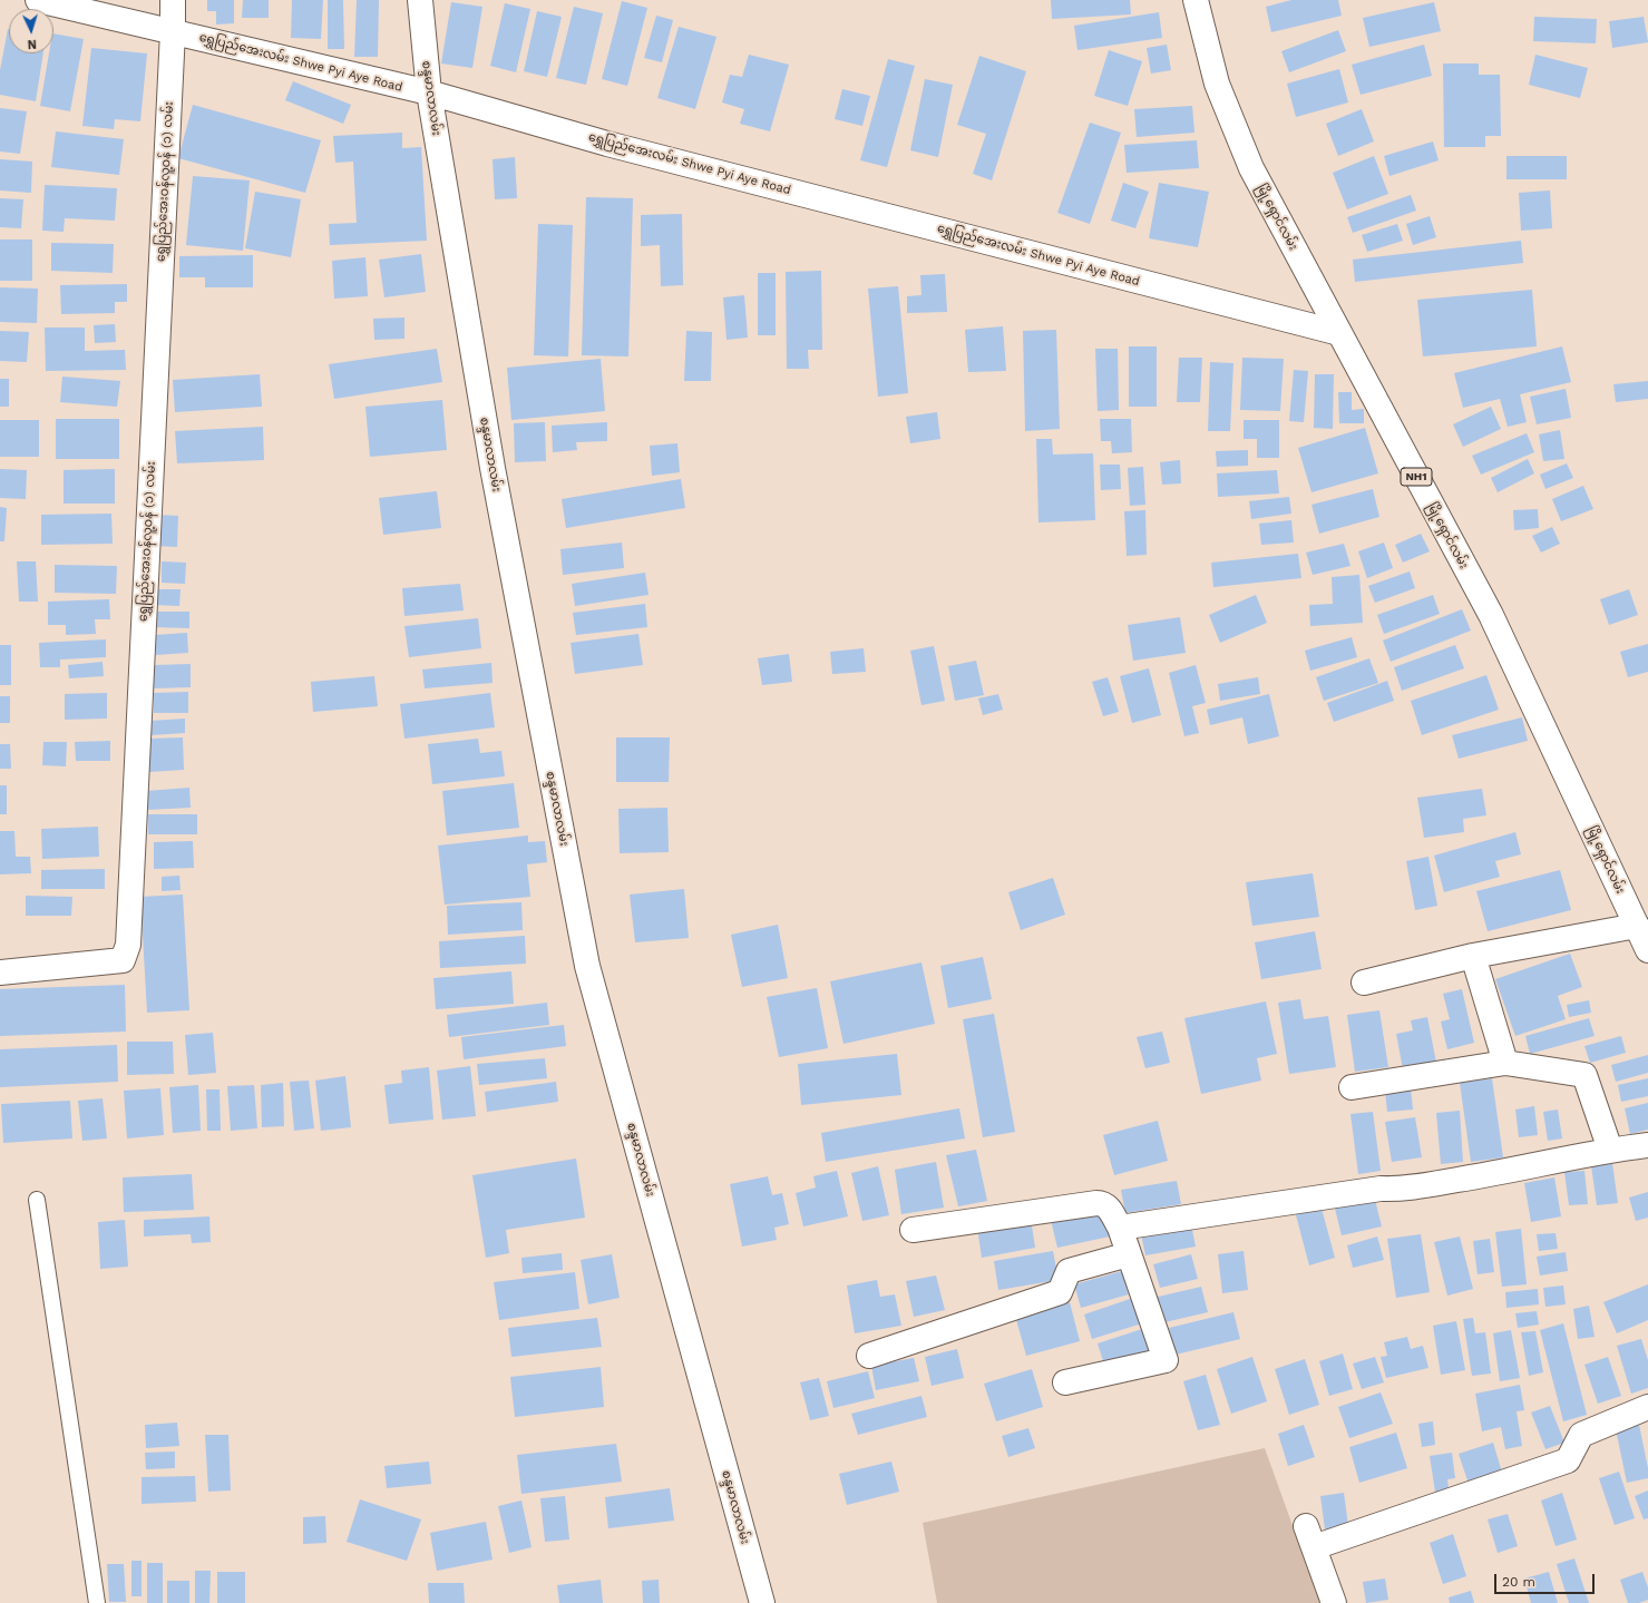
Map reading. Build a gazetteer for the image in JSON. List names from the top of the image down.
{
  "streets": {
    "main road": [
      "ရွှေပြည်အေးလမ်း Shwe Pyi Aye Road",
      "စန္ဒမာလာလမ်း",
      "ရွှေပြည်အေးဝန်လူ့ဝန် (၁) လမ်း",
      "မြို့ရှောင်လမ်း",
      "NH1"
    ]
  },
  "crossings": [
    ["ရွှေပြည်အေးလမ်း Shwe Pyi Aye Road", "စန္ဒမာလာလမ်း"],
    ["ရွှေပြည်အေးလမ်း Shwe Pyi Aye Road", "ရွှေပြည်အေးဝန်လူ့ဝန် (၁) လမ်း"],
    ["ရွှေပြည်အေးလမ်း Shwe Pyi Aye Road", "မြို့ရှောင်လမ်း"]
  ],
  "scale_bar": "20 m",
  "north": "bottom"
}
